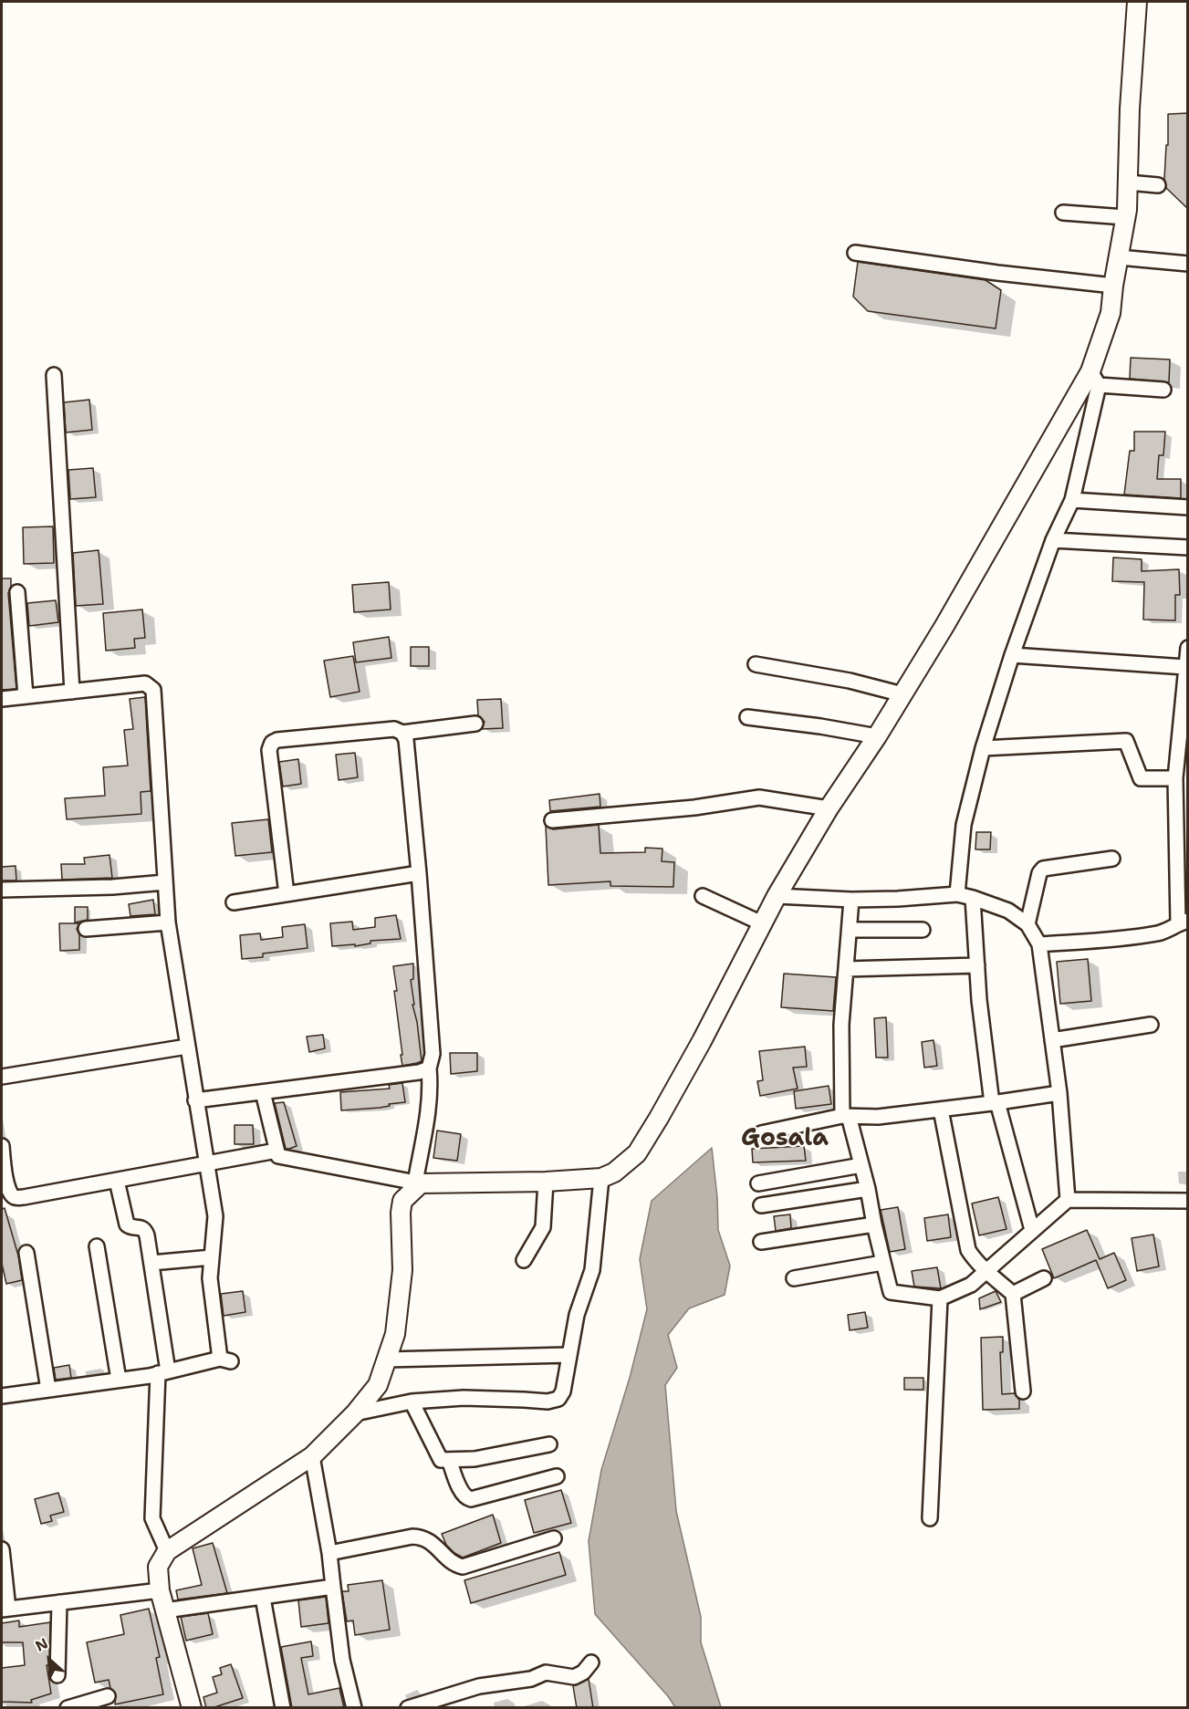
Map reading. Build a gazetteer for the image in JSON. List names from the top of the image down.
{
  "districts": ["Gosala"],
  "north": "top left"
}
